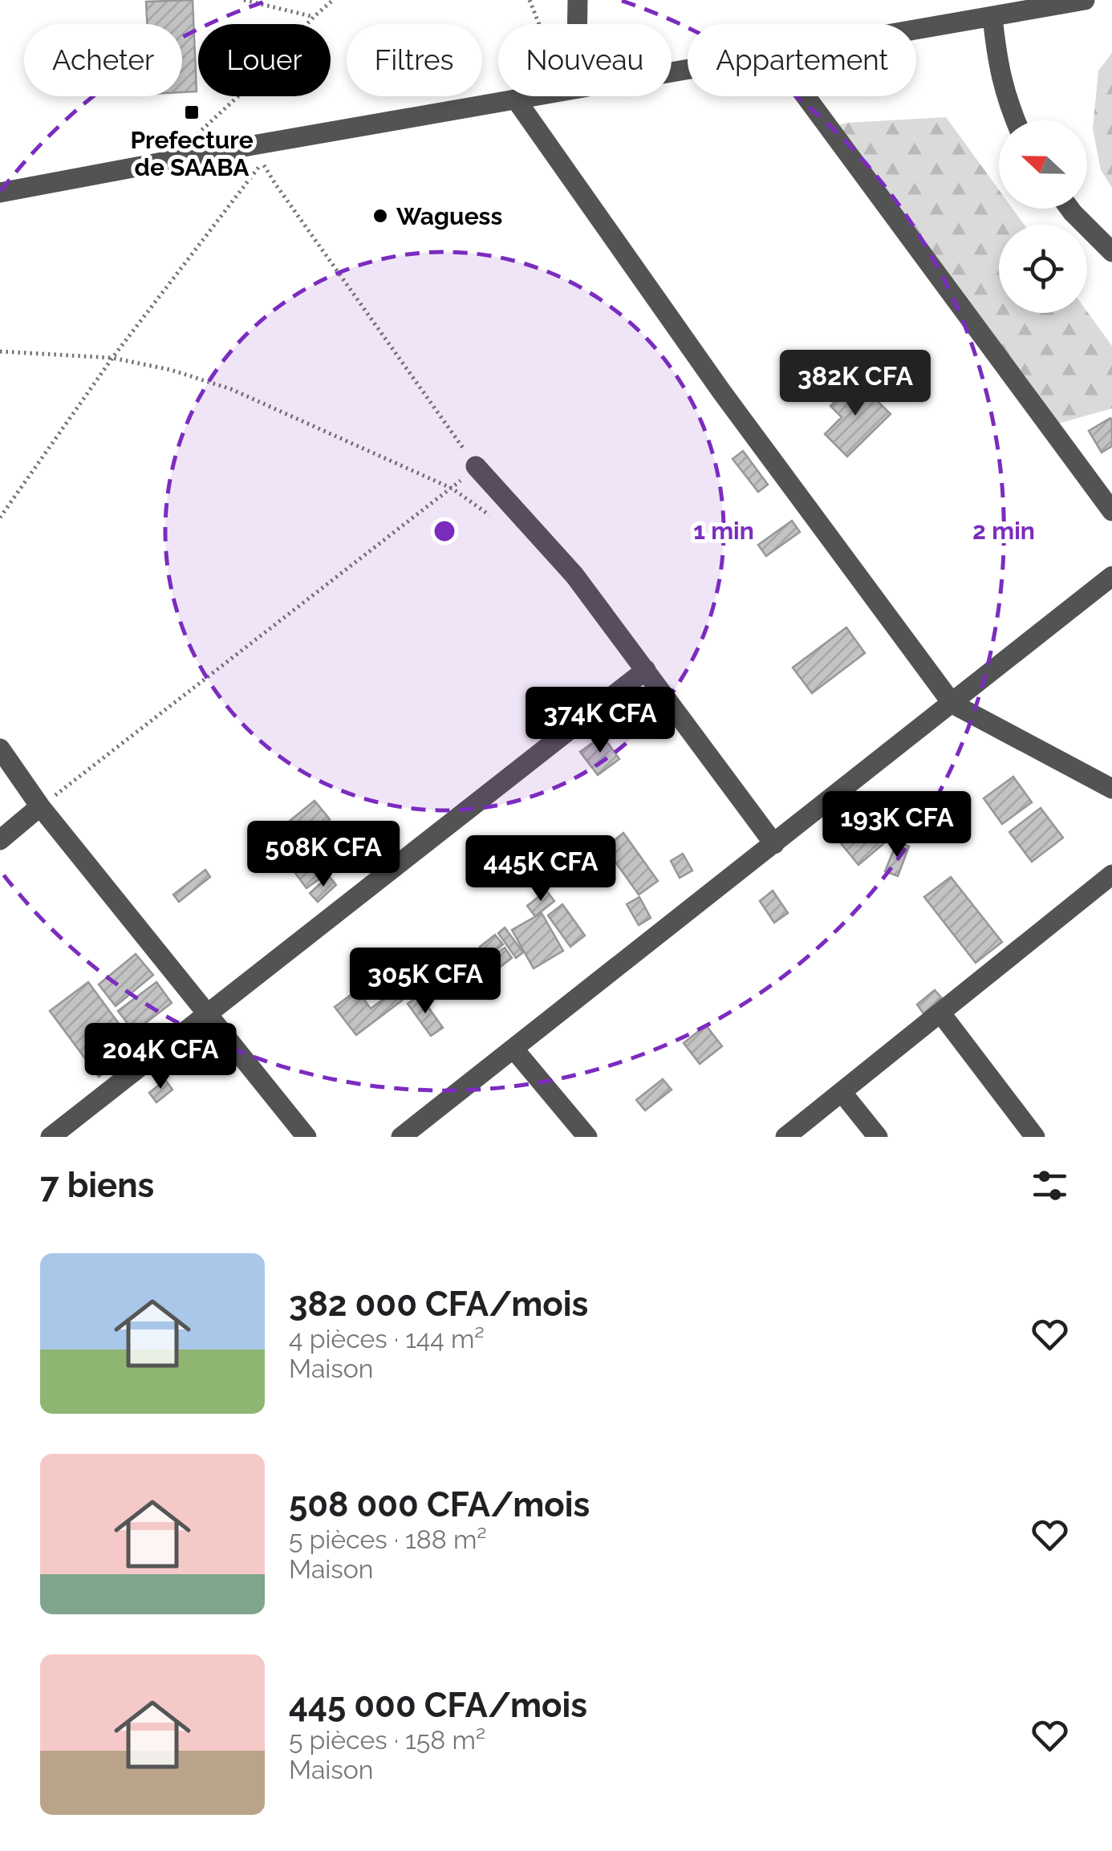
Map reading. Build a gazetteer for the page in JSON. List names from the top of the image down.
{
  "places": {
    "transit": ["Prefecture de SAABA"],
    "other": ["Waguess"]
  },
  "north": "left",
  "page": {
    "chip": [
      "Acheter",
      "Louer",
      "Filtres",
      "Nouveau",
      "Appartement"
    ],
    "price": [
      "382K CFA",
      "374K CFA",
      "193K CFA",
      "508K CFA",
      "445K CFA",
      "305K CFA",
      "204K CFA"
    ],
    "heading": "7 biens",
    "list": [
      {
        "name": "382 000 CFA/mois",
        "note": "4 pièces · 144 m² · Maison"
      },
      {
        "name": "508 000 CFA/mois",
        "note": "5 pièces · 188 m² · Maison"
      },
      {
        "name": "445 000 CFA/mois",
        "note": "5 pièces · 158 m² · Maison"
      }
    ]
  },
  "rings": ["1 min", "2 min"]
}
